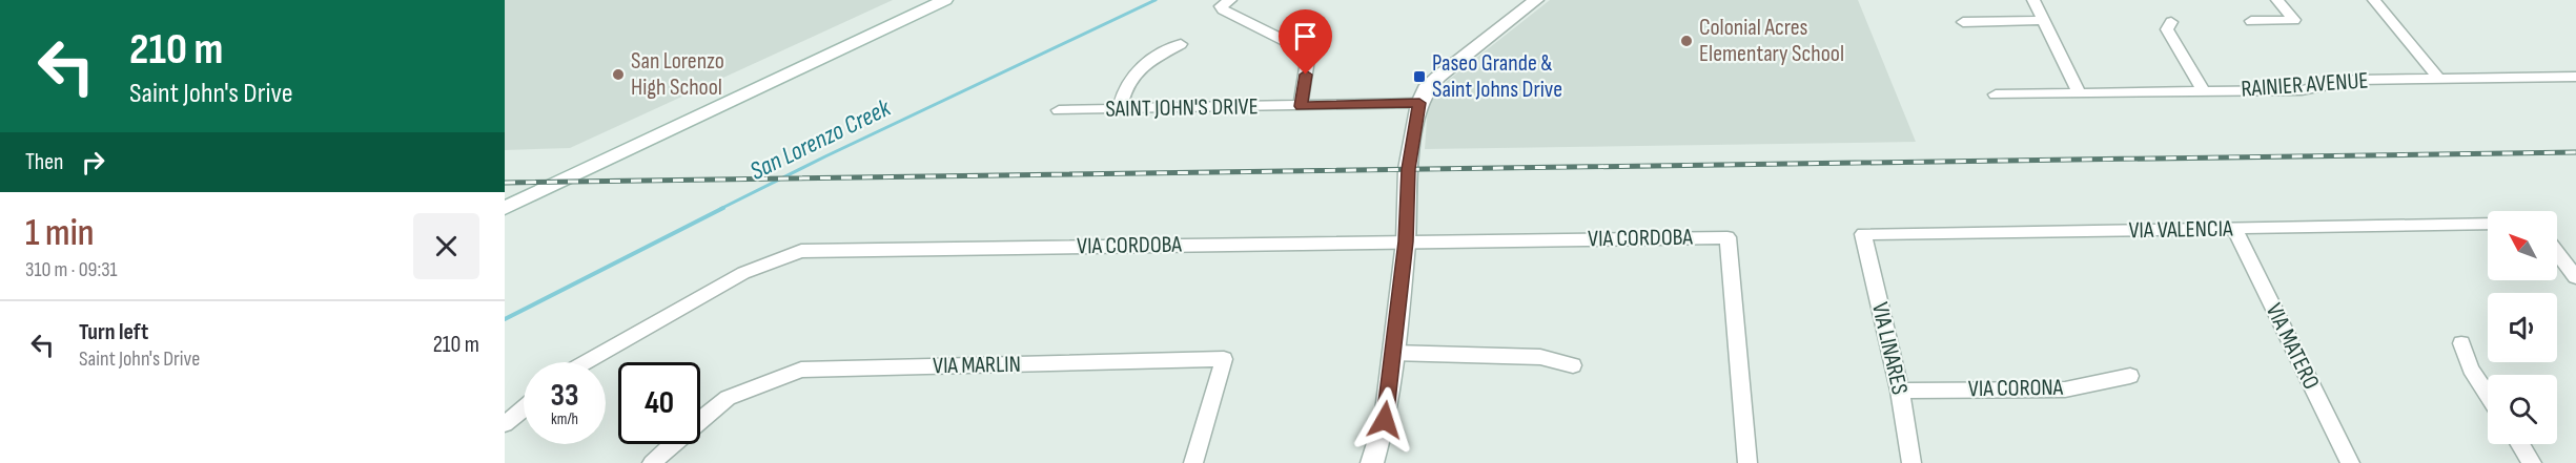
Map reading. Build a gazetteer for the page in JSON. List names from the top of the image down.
{
  "streets": {
    "street": [
      "RAINIER AVENUE",
      "SAINT JOHN'S DRIVE",
      "VIA VALENCIA",
      "VIA CORDOBA",
      "VIA MATERO",
      "VIA LINARES",
      "VIA MARLIN",
      "VIA CORONA"
    ]
  },
  "crossings": [
    ["VIA VALENCIA", "VIA MATERO"],
    ["VIA VALENCIA", "VIA LINARES"],
    ["VIA LINARES", "VIA CORONA"]
  ],
  "water": ["San Lorenzo Creek"],
  "places": {
    "other": ["Colonial Acres Elementary School", "San Lorenzo High School"],
    "transit": ["Paseo Grande & Saint Johns Drive"]
  },
  "north": "top left",
  "page": {
    "turn": ["210 m", "Saint John's Drive"],
    "then": "Then",
    "heading": ["1 min", "310 m · 09:31"],
    "list": [
      {
        "name": "Turn left",
        "note": "Saint John's Drive",
        "value": "210 m"
      }
    ],
    "speed": "33 km/h",
    "limit": "40"
  }
}
